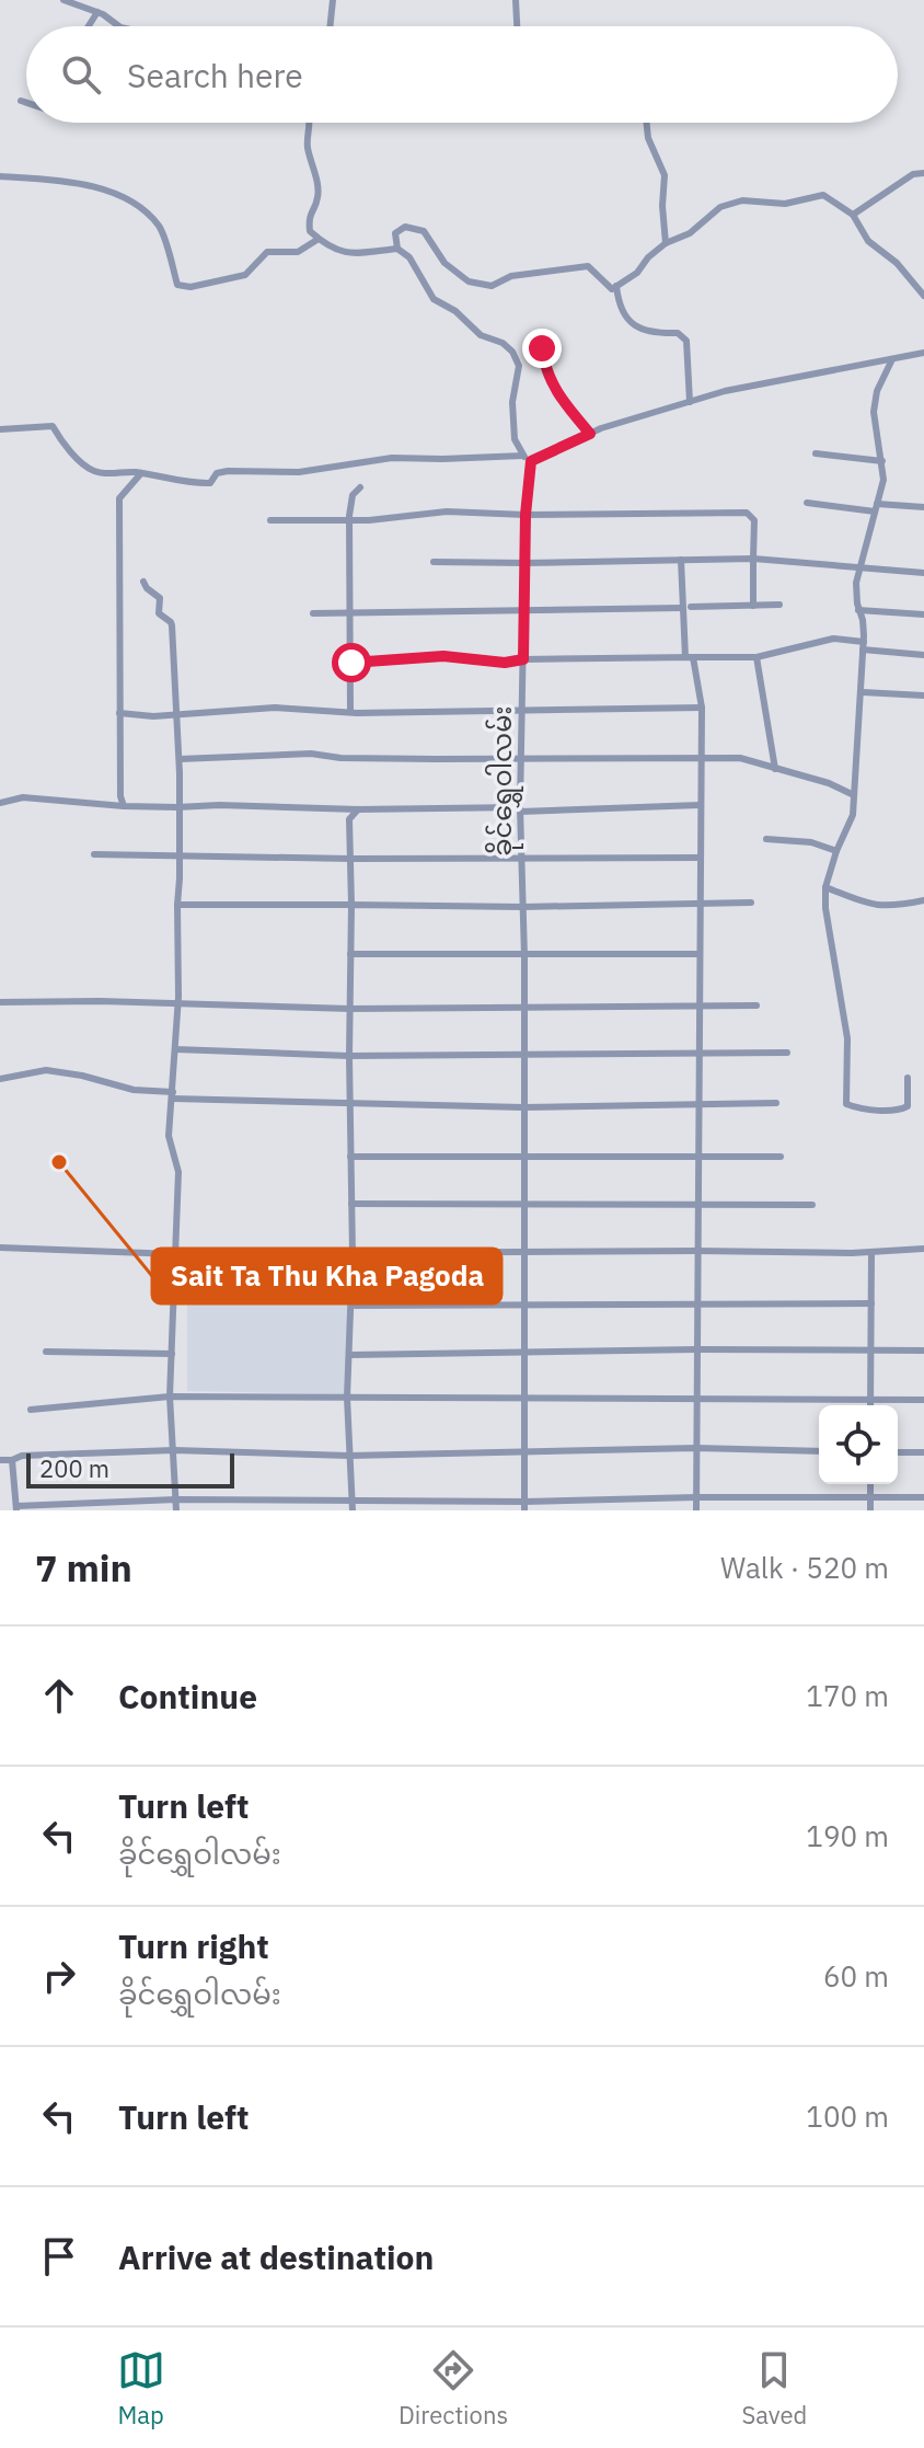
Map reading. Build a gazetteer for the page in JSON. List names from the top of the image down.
{
  "streets": {
    "street": ["ခိုင်ရွှေဝါလမ်း"]
  },
  "places": ["Sait Ta Thu Kha Pagoda"],
  "scale_bar": "200 m",
  "page": {
    "search": "Search here",
    "scale": "200 m",
    "heading": ["7 min", "Walk · 520 m"],
    "list": [
      ["Continue", "170 m"],
      ["Turn left", "ခိုင်ရွှေဝါလမ်း", "190 m"],
      ["Turn right", "ခိုင်ရွှေဝါလမ်း", "60 m"],
      ["Turn left", "100 m"],
      "Arrive at destination"
    ],
    "nav": ["Map", "Directions", "Saved"]
  }
}
